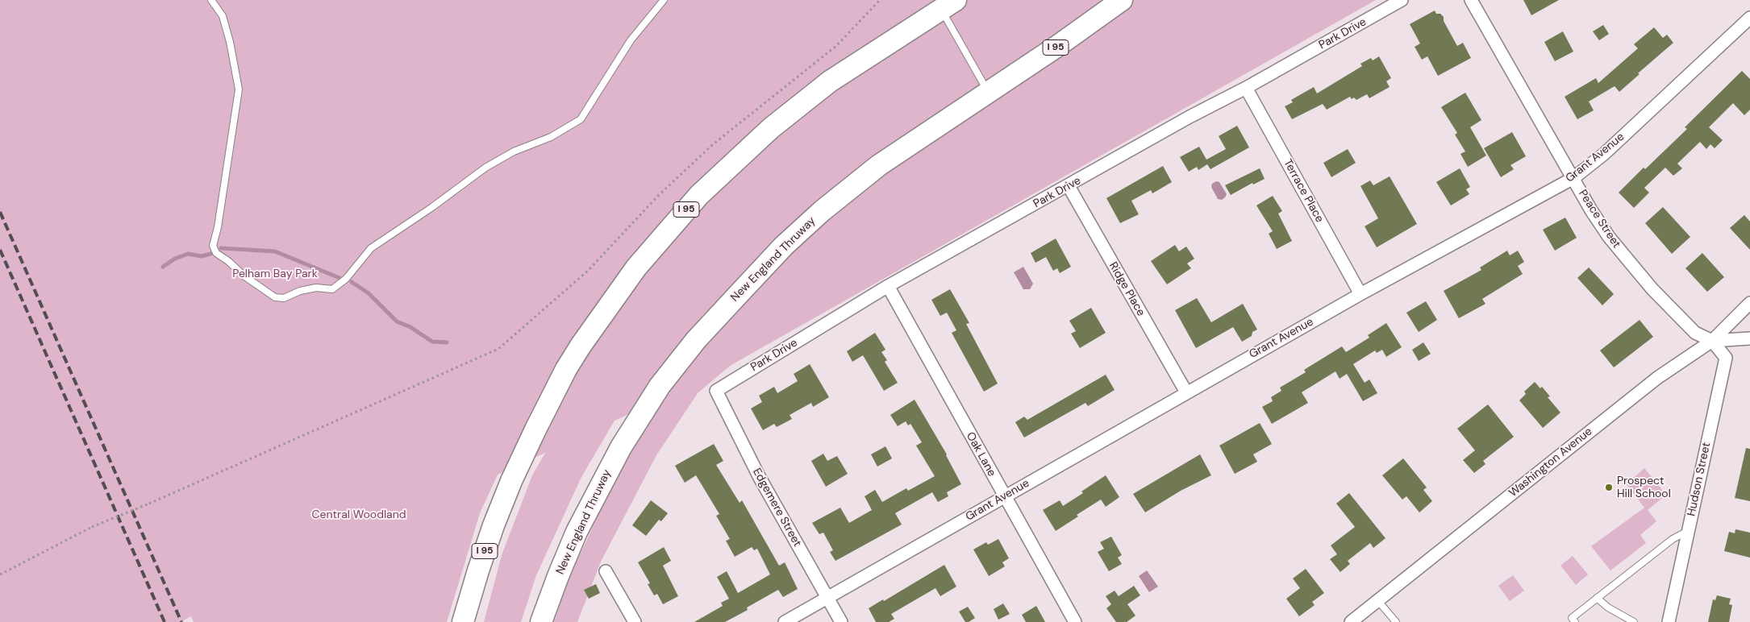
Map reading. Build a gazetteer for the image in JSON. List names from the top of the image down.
{
  "streets": {
    "highway": ["I 95", "New England Thruway"],
    "street": [
      "Park Drive",
      "Grant Avenue",
      "Terrace Place",
      "Peace Street",
      "Ridge Place",
      "Oak Lane",
      "Washington Avenue",
      "Hudson Street",
      "Edgemere Street"
    ]
  },
  "crossings": [
    ["Park Drive", "Terrace Place"],
    ["Park Drive", "Ridge Place"],
    ["Park Drive", "Oak Lane"],
    ["Park Drive", "Edgemere Street"],
    ["Grant Avenue", "Terrace Place"],
    ["Grant Avenue", "Peace Street"],
    ["Grant Avenue", "Ridge Place"],
    ["Grant Avenue", "Oak Lane"],
    ["Grant Avenue", "Edgemere Street"],
    ["Peace Street", "Washington Avenue"],
    ["Peace Street", "Hudson Street"],
    ["Washington Avenue", "Hudson Street"]
  ],
  "parks": ["Pelham Bay Park", "Central Woodland"],
  "places": ["Prospect Hill School"]
}
